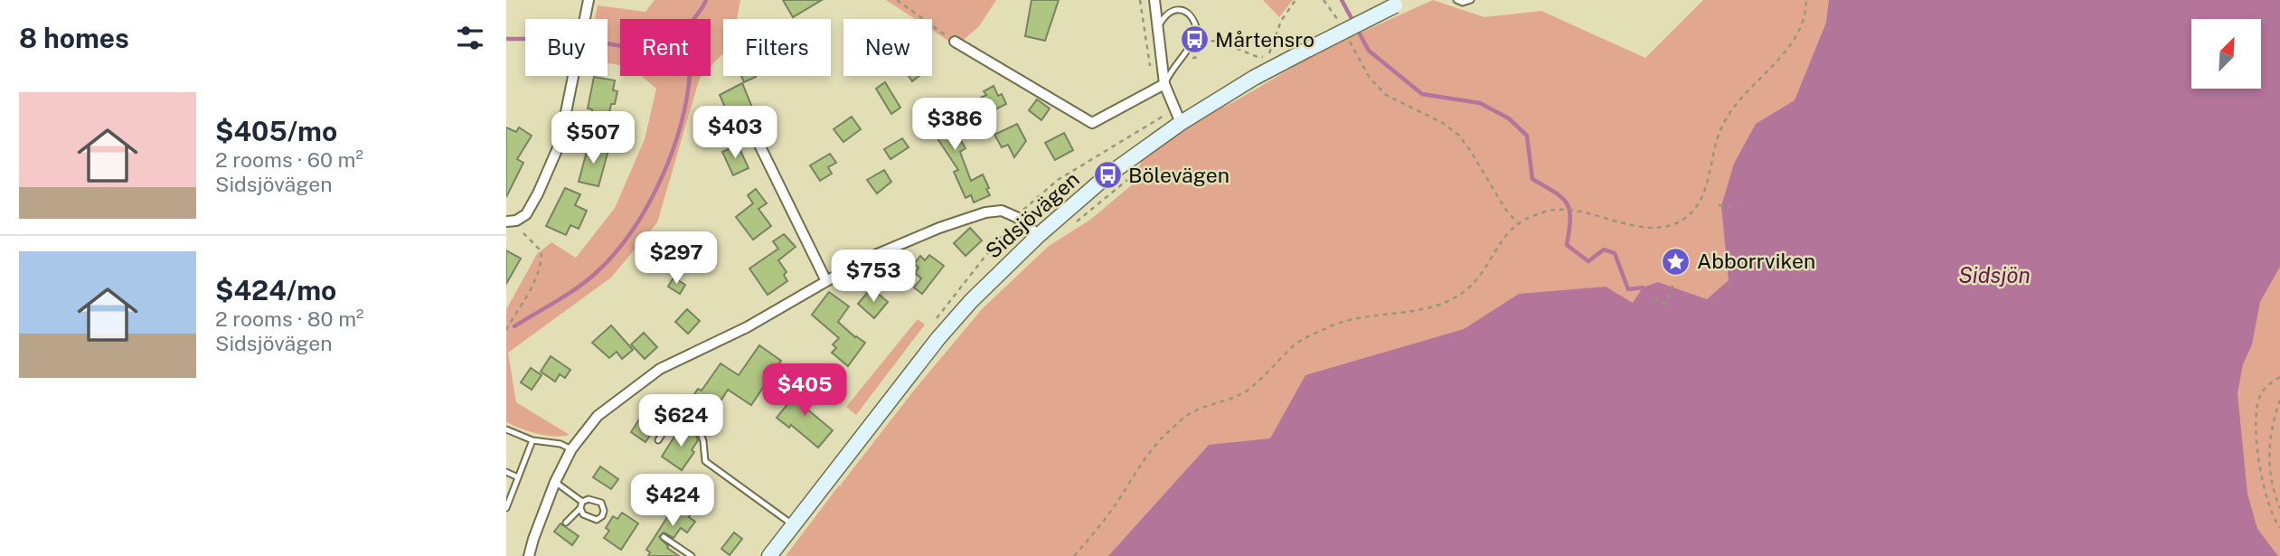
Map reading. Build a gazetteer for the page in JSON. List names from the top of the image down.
{
  "streets": {
    "main road": ["Sidsjövägen"]
  },
  "water": ["Sidsjön"],
  "places": {
    "bus stop": ["Mårtensro", "Bölevägen"],
    "place": ["Abborrviken"]
  },
  "north": "top right",
  "page": {
    "heading": "8 homes",
    "chip": [
      "Buy",
      "Rent",
      "Filters",
      "New"
    ],
    "list": [
      {
        "name": "$405/mo",
        "note": "2 rooms · 60 m² · Sidsjövägen"
      },
      {
        "name": "$424/mo",
        "note": "2 rooms · 80 m² · Sidsjövägen"
      }
    ],
    "price": [
      "$386",
      "$403",
      "$507",
      "$297",
      "$753",
      "$405",
      "$624",
      "$424"
    ]
  }
}
